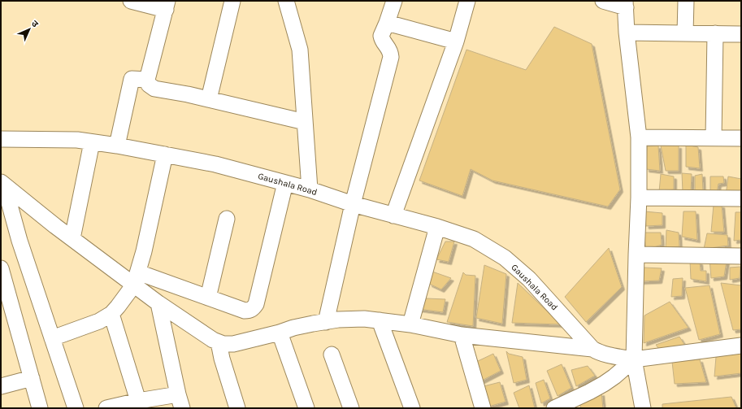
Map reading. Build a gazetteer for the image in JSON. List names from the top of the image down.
{
  "streets": {
    "street": ["Gaushala Road"]
  },
  "north": "top right"
}
